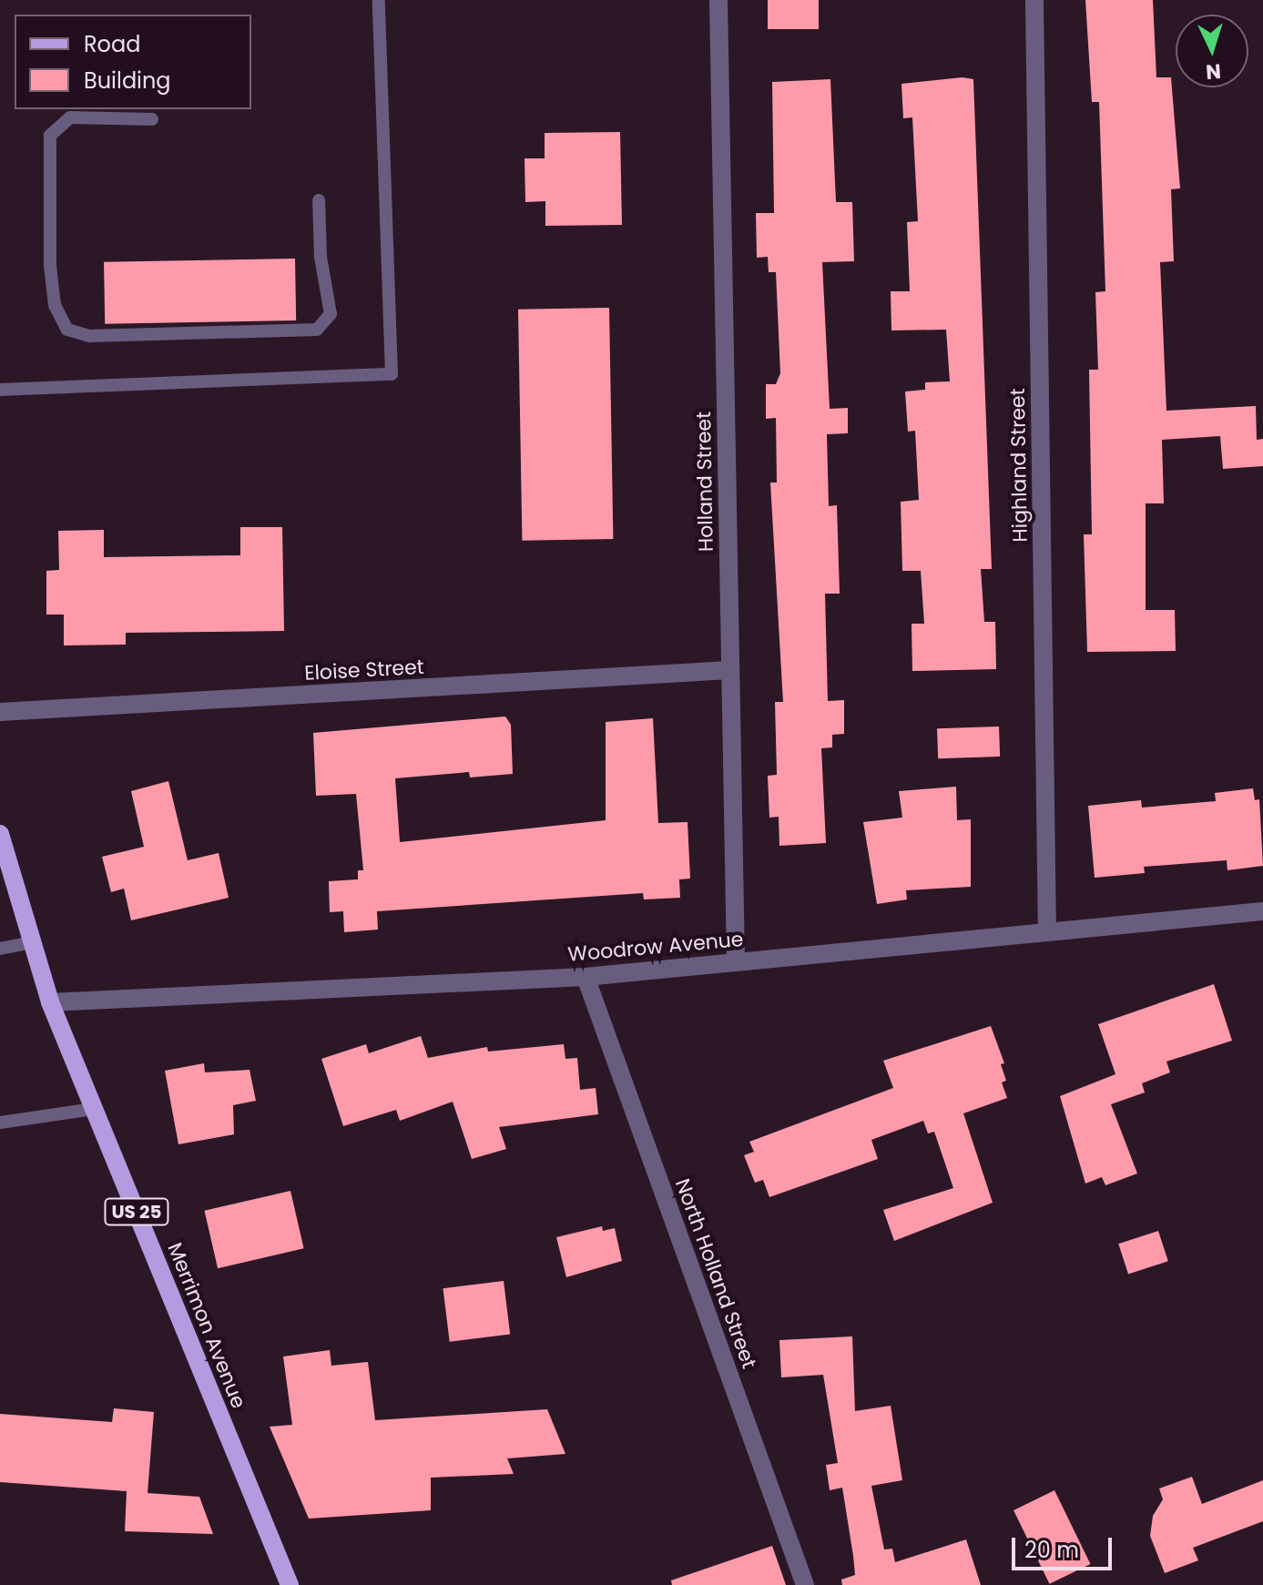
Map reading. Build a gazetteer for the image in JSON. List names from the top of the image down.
{
  "streets": {
    "main road": ["US 25", "Merrimon Avenue"],
    "street": [
      "Highland Street",
      "Holland Street",
      "Eloise Street",
      "Woodrow Avenue",
      "North Holland Street"
    ]
  },
  "crossings": [
    ["Highland Street", "Woodrow Avenue"],
    ["Holland Street", "Eloise Street"],
    ["Holland Street", "Woodrow Avenue"],
    ["Woodrow Avenue", "North Holland Street"],
    ["Woodrow Avenue", "Merrimon Avenue"]
  ],
  "legend": ["Road", "Building"],
  "scale_bar": "20 m",
  "north": "bottom"
}
